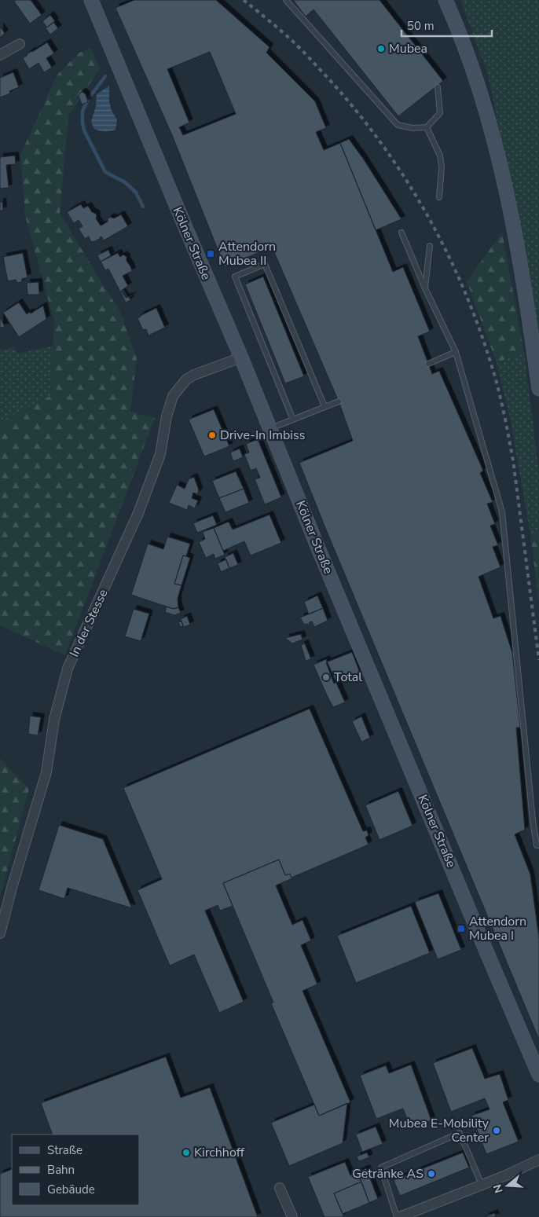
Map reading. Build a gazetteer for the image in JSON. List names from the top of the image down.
{
  "streets": {
    "street": ["Kölner Straße", "In der Stesse"]
  },
  "crossings": [
    ["Kölner Straße", "In der Stesse"]
  ],
  "places": {
    "other": [
      "Mubea",
      "Drive-In Imbiss",
      "Total",
      "Mubea E-Mobility Center",
      "Kirchhoff",
      "Getränke AS"
    ],
    "transit": ["Attendorn Mubea II", "Attendorn Mubea I"]
  },
  "legend": ["Straße", "Bahn", "Gebäude"],
  "scale_bar": "50 m",
  "north": "left"
}
